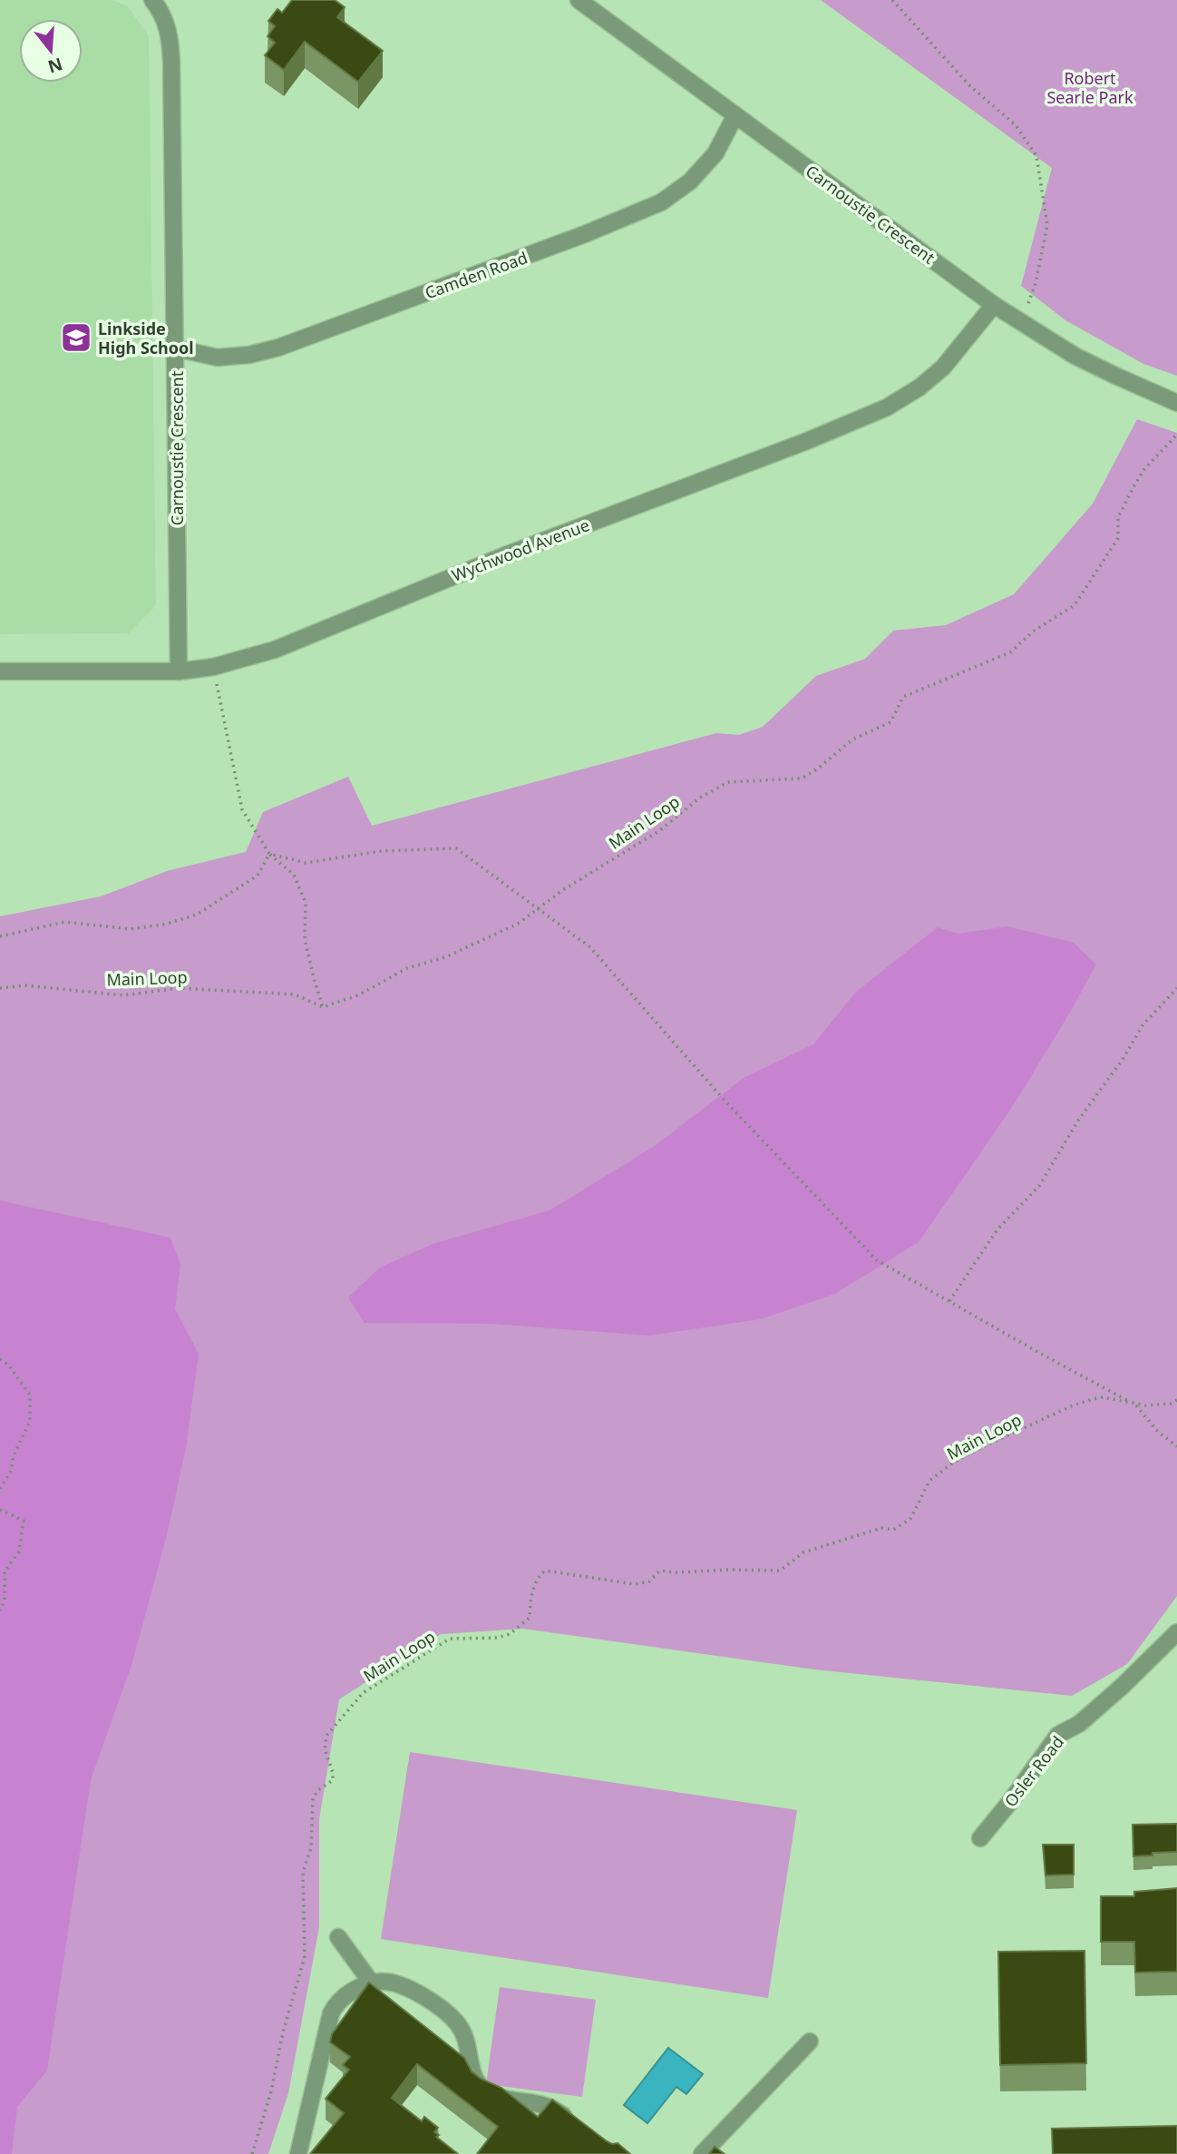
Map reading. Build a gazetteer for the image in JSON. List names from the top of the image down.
{
  "streets": {
    "street": [
      "Carnoustie Crescent",
      "Camden Road",
      "Wychwood Avenue",
      "Osler Road"
    ],
    "path": ["Main Loop"]
  },
  "crossings": [
    ["Carnoustie Crescent", "Camden Road"],
    ["Carnoustie Crescent", "Wychwood Avenue"]
  ],
  "parks": ["Robert Searle Park"],
  "places": {
    "school or university": ["Linkside High School"]
  },
  "north": "bottom"
}
